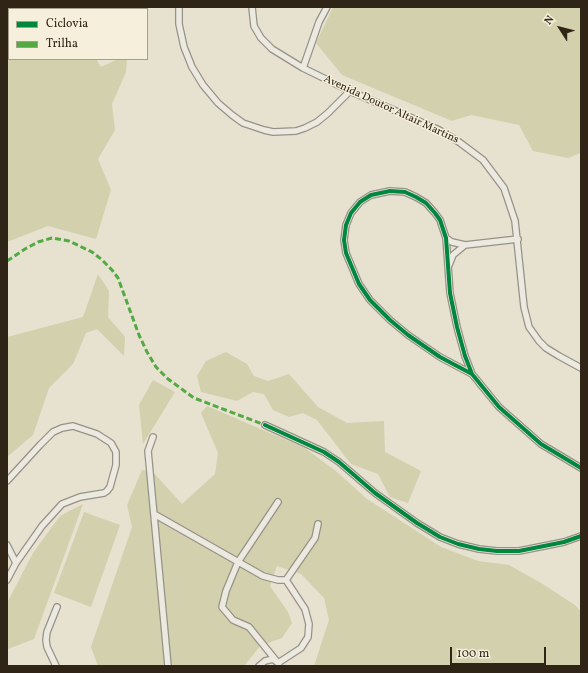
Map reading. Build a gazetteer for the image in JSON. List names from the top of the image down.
{
  "streets": {
    "street": ["Avenida Doutor Altair Martins"]
  },
  "legend": ["Ciclovia", "Trilha"],
  "scale_bar": "100 m",
  "north": "top left"
}
